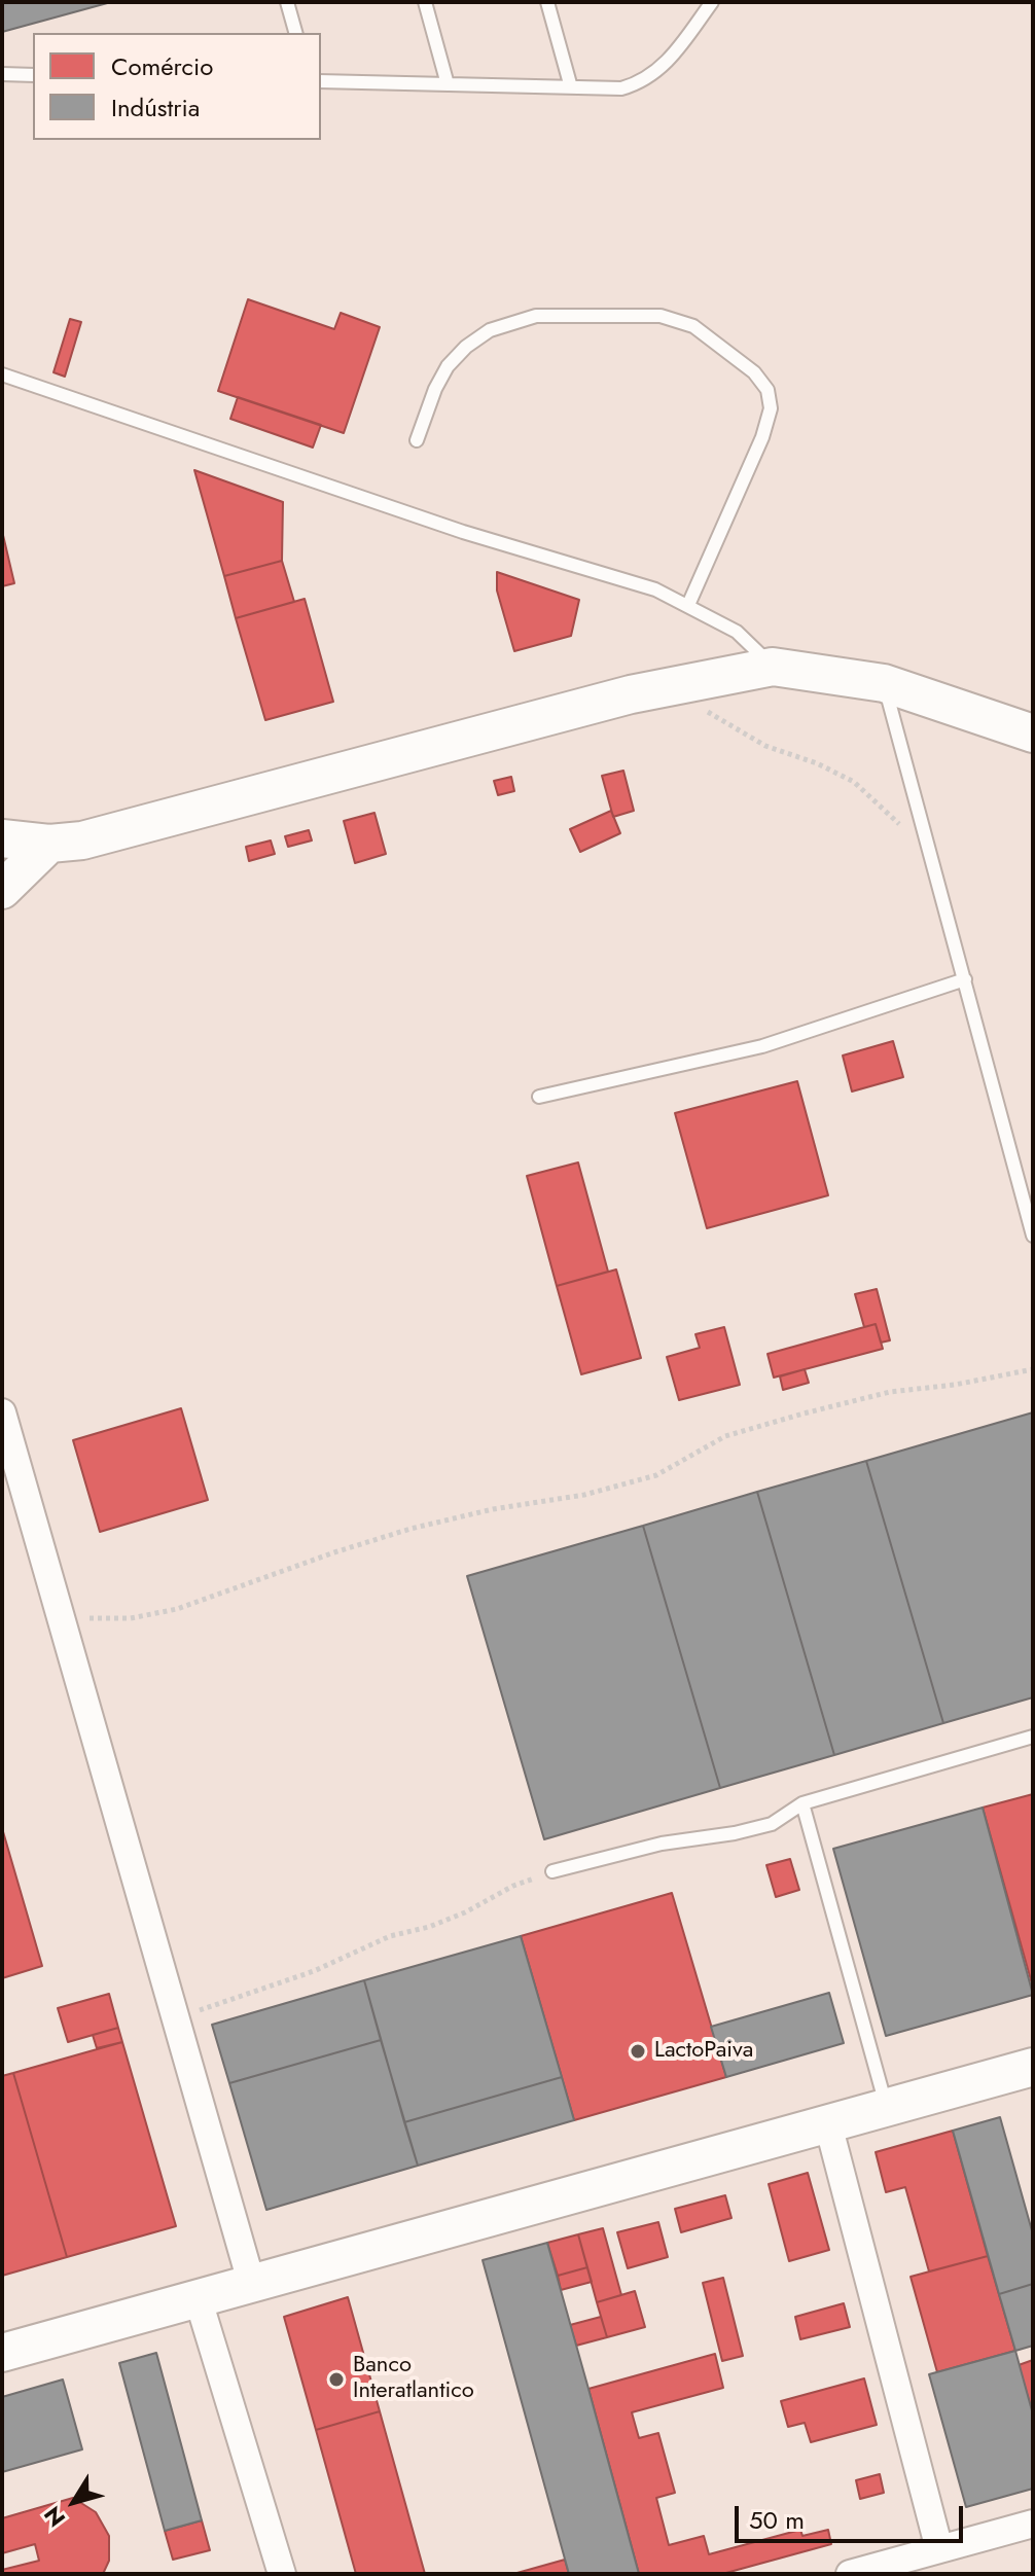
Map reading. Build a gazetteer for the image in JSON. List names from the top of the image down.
{
  "places": ["LactoPaiva", "Banco Interatlantico"],
  "legend": ["Comércio", "Indústria"],
  "scale_bar": "50 m",
  "north": "bottom left"
}
